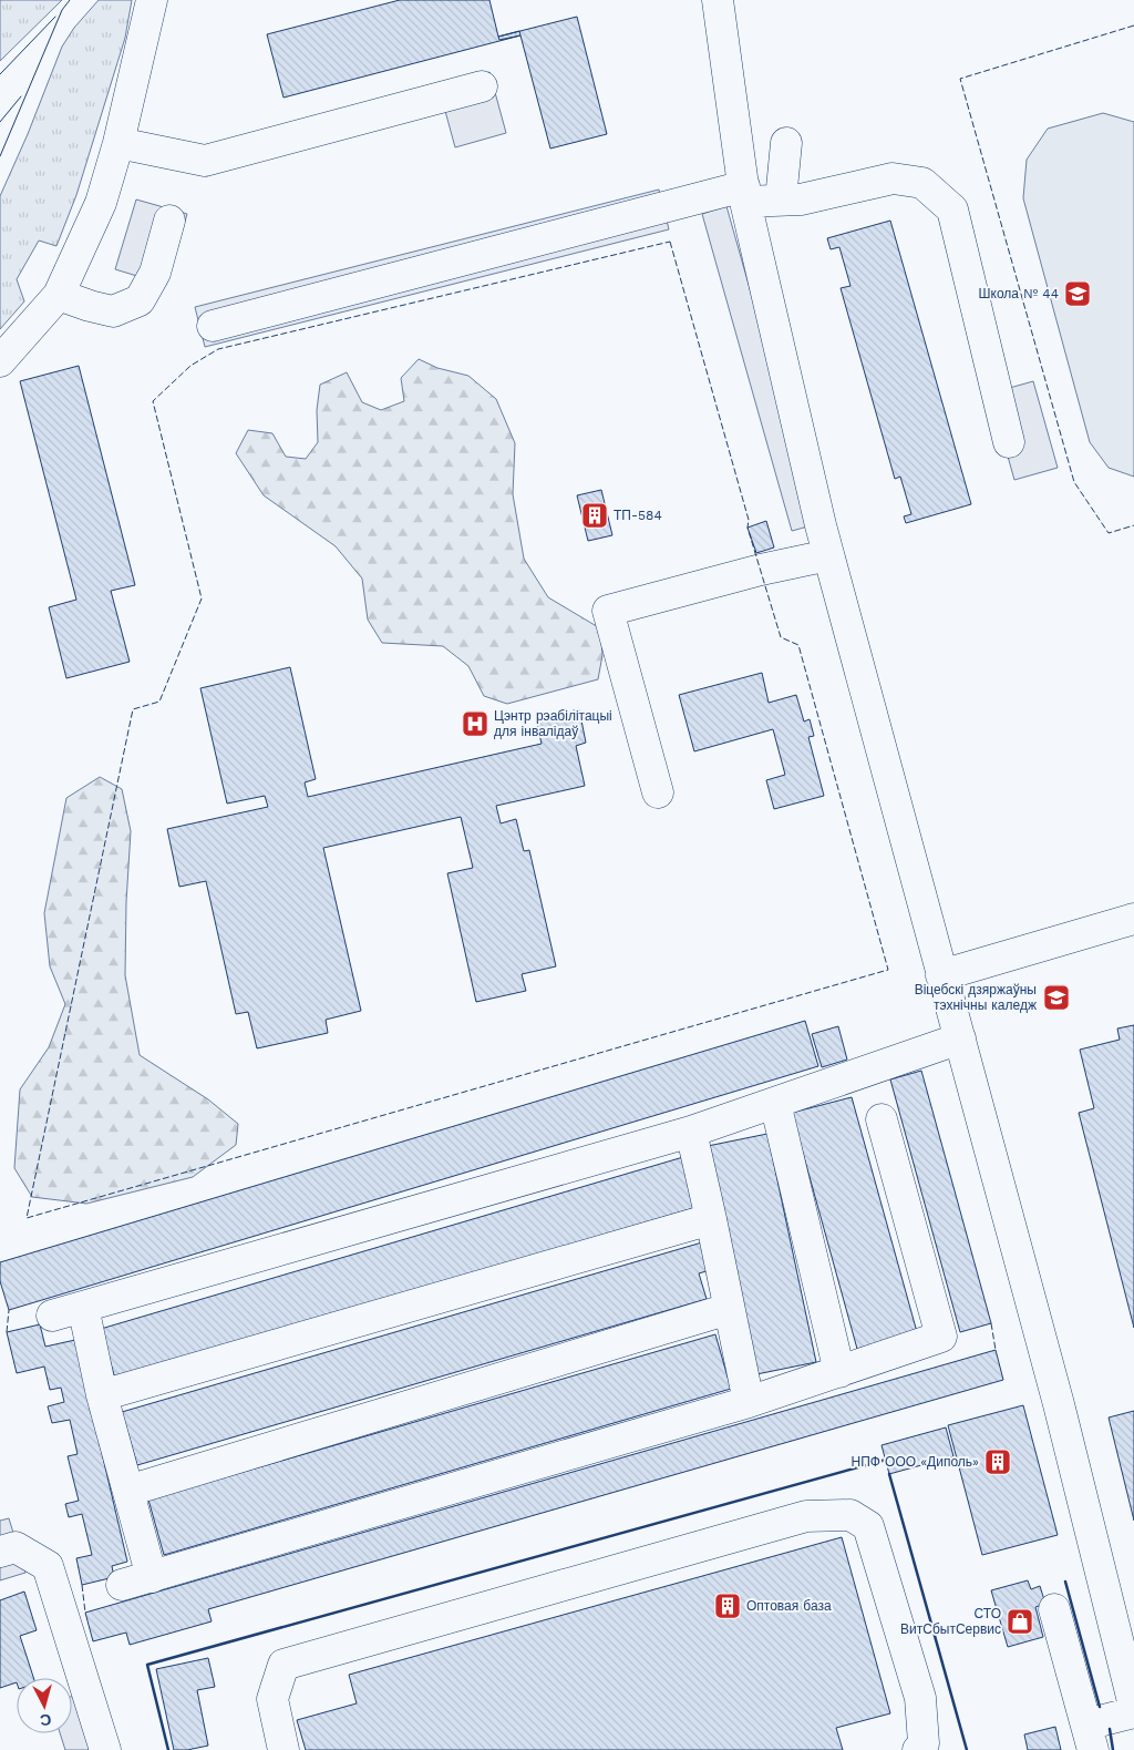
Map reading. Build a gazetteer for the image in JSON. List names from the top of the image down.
{
  "places": {
    "school or university": ["Школа № 44", "Віцебскі дзяржаўны тэхнічны каледж"],
    "building": ["ТП-584", "НПФ ООО «Диполь»", "Оптовая база"],
    "hospital": ["Цэнтр рэабілітацыі для інвалідаў"],
    "shop": ["СТО ВитСбытСервис"]
  },
  "north": "bottom"
}
